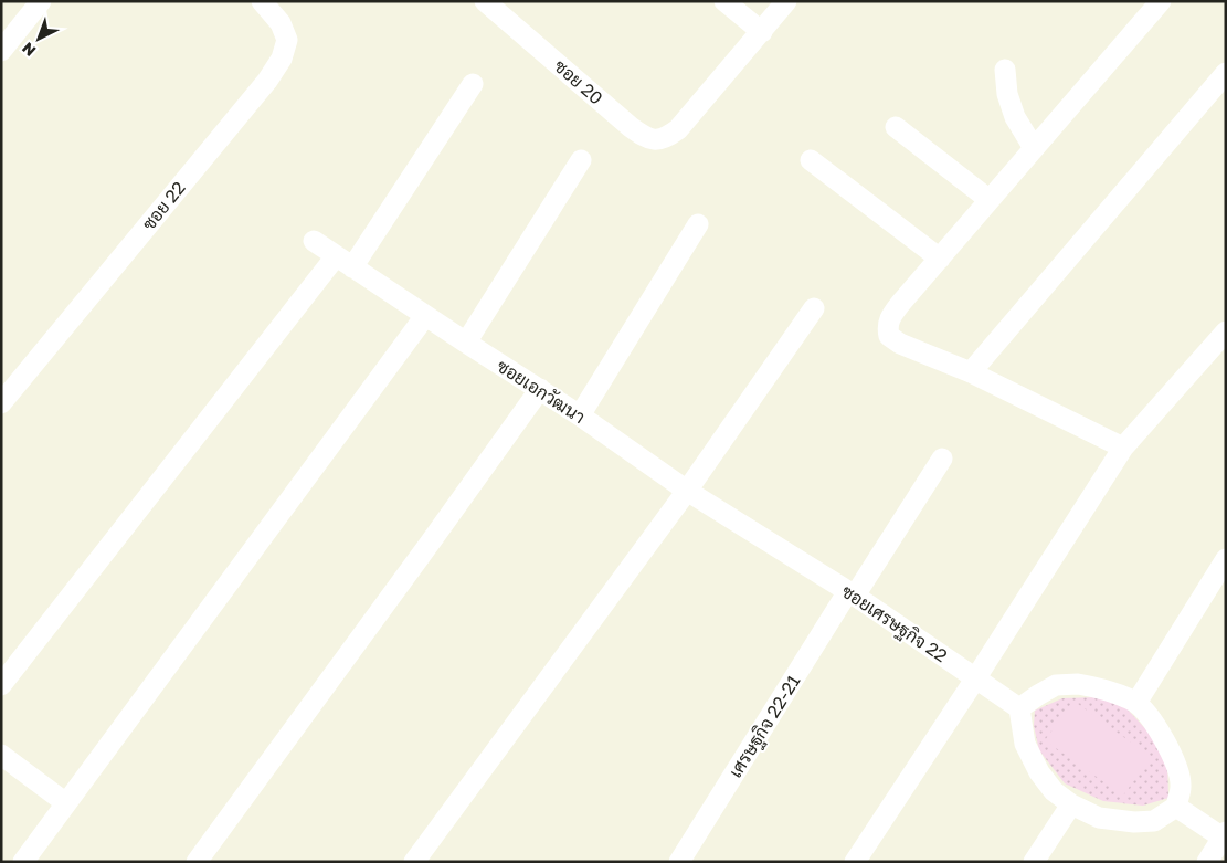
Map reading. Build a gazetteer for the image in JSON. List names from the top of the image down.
{
  "streets": {
    "street": [
      "ซอย 20",
      "ซอย 22",
      "ซอยเอกวัฒนา",
      "ซอยเศรษฐกิจ 22",
      "เศรษฐกิจ 22-21"
    ]
  },
  "crossings": [
    ["ซอยเอกวัฒนา", "ซอยเศรษฐกิจ 22"],
    ["ซอยเศรษฐกิจ 22", "เศรษฐกิจ 22-21"]
  ],
  "north": "bottom left"
}
